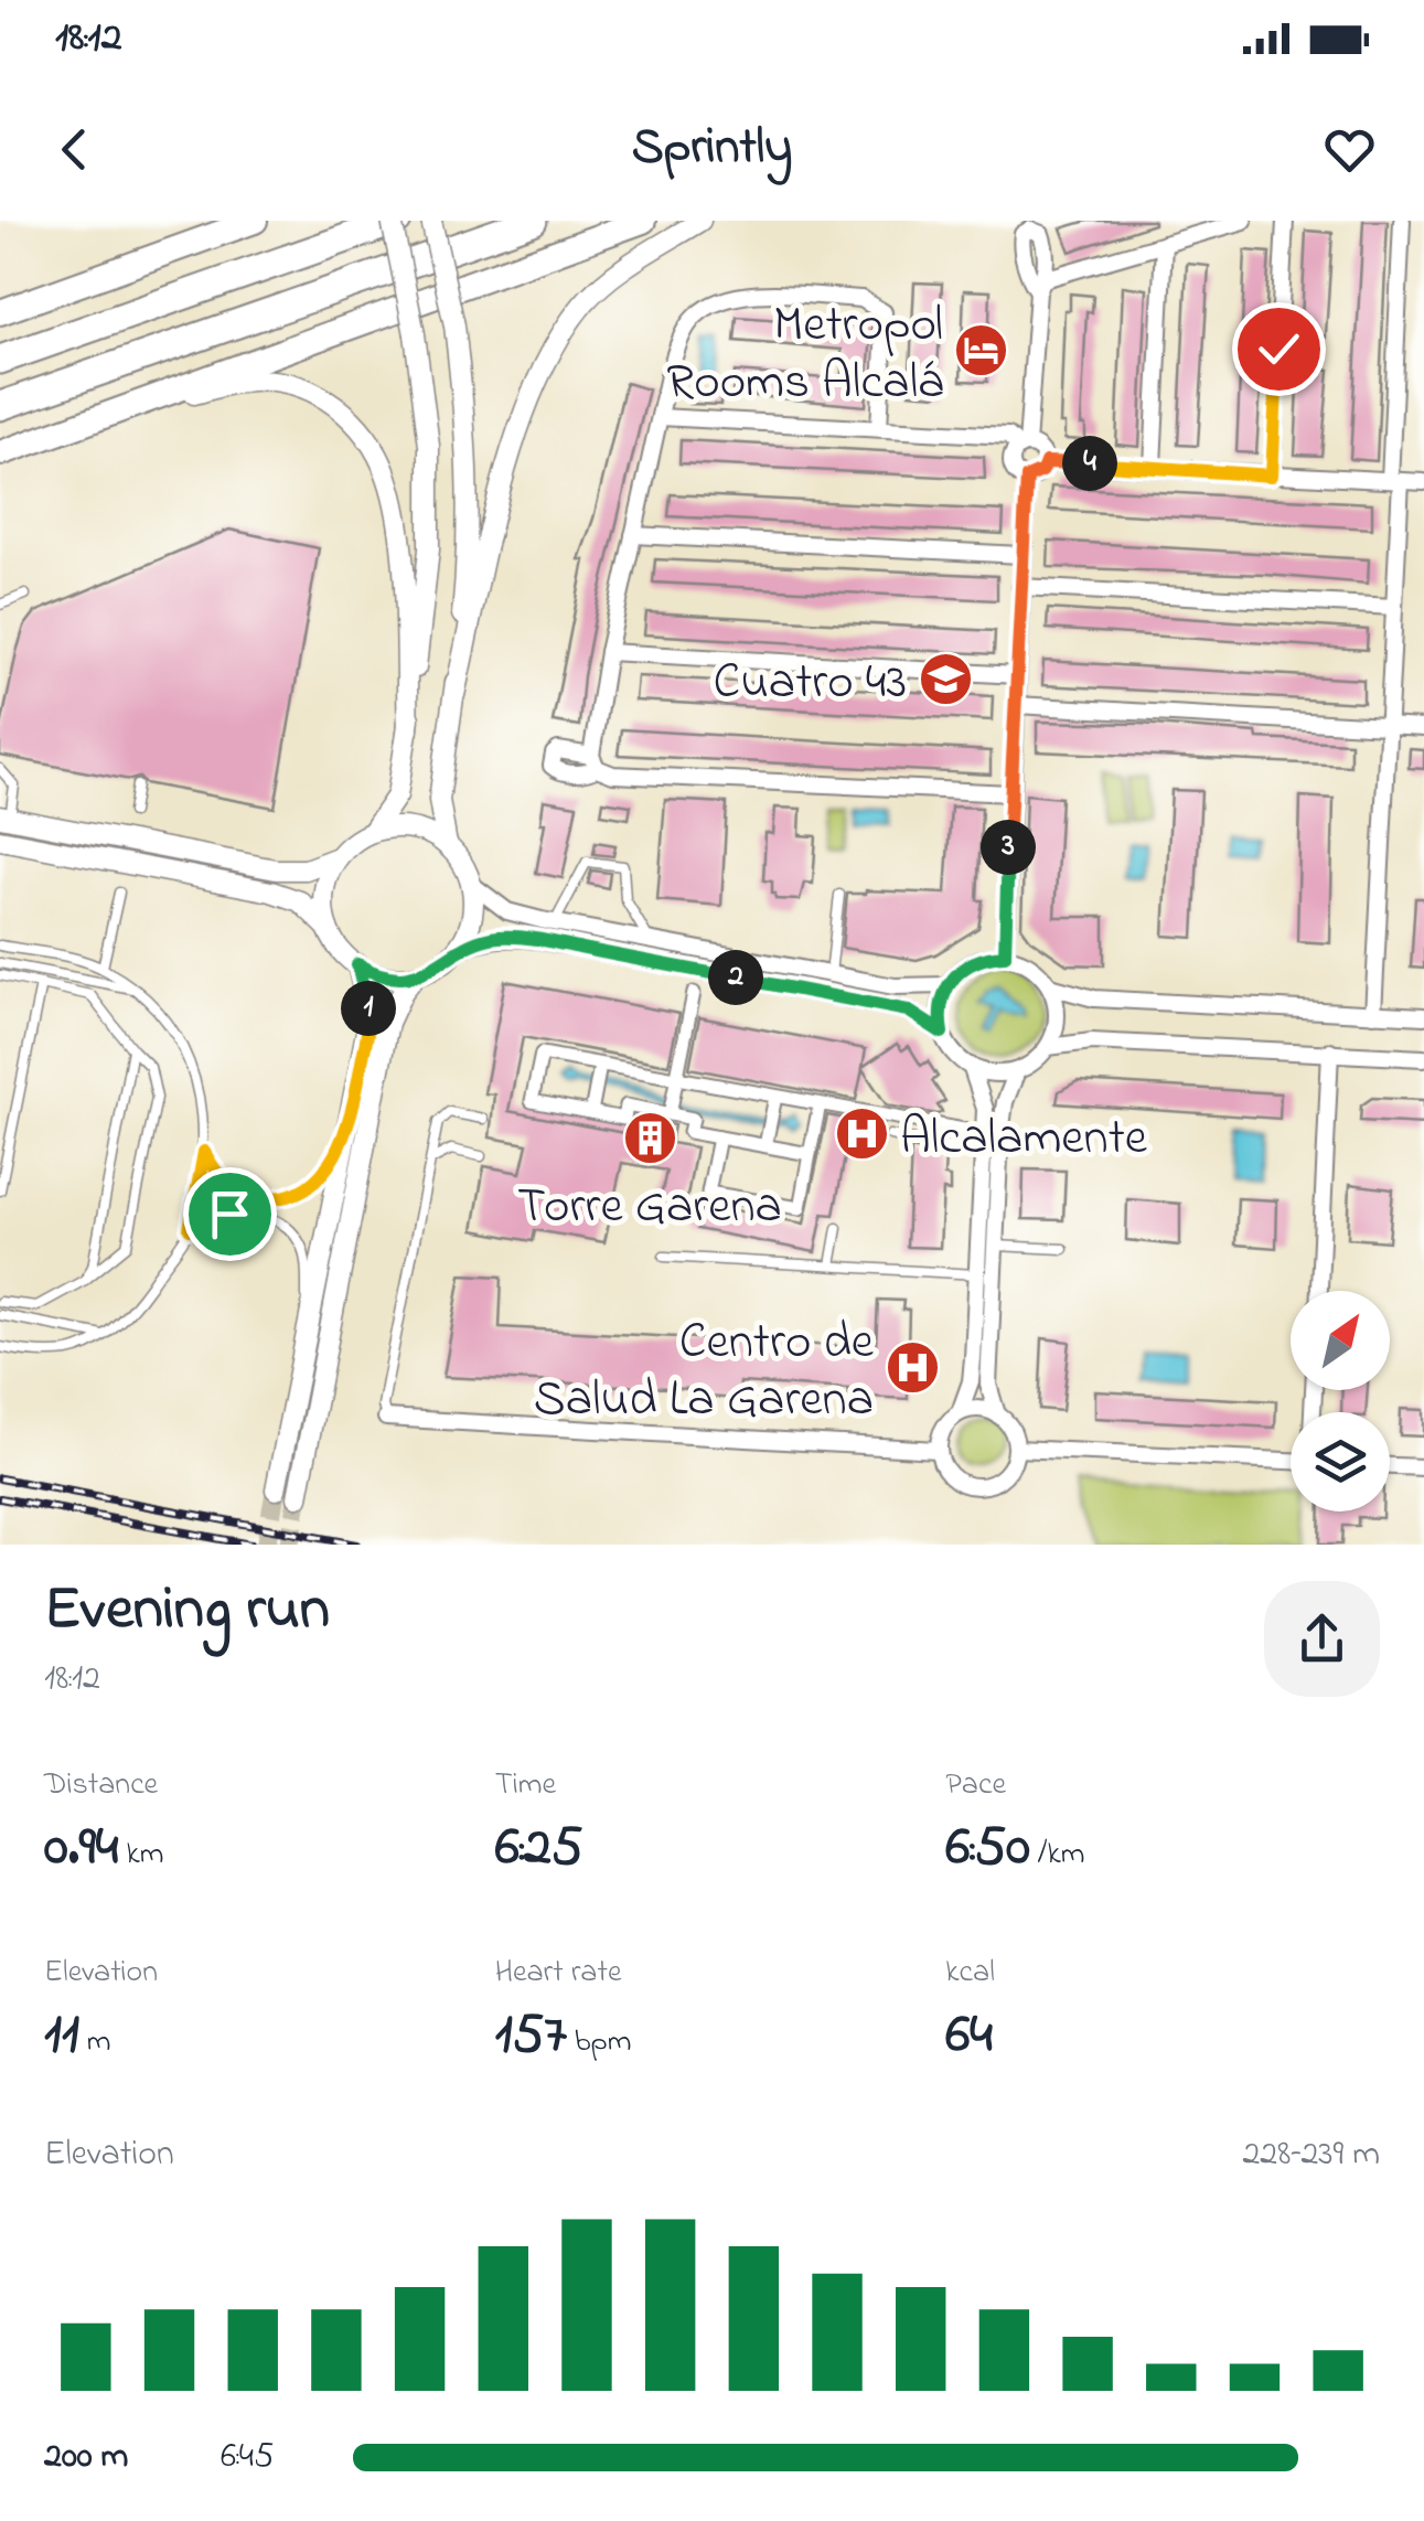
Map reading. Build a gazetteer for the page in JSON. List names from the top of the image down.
{
  "places": {
    "hotel": ["Metropol Rooms Alcalá"],
    "school or university": ["Cuatro 43"],
    "hospital": ["Alcalamente", "Centro de Salud La Garena"],
    "building": ["Torre Garena"]
  },
  "north": "top right",
  "page": {
    "status": "18:12",
    "header": "Sprintly",
    "pins": [
      "4",
      "3",
      "2",
      "1"
    ],
    "heading": ["Evening run", "18:12"],
    "stats": [
      ["Distance", "0.94 km"],
      ["Time", "6:25"],
      ["Pace", "6:50 /km"],
      ["Elevation", "11 m"],
      ["Heart rate", "157 bpm"],
      ["kcal", "64"]
    ],
    "chart": ["Elevation", "228–239 m"],
    "list": [
      {
        "name": "200 m",
        "note": "6:45"
      }
    ]
  }
}
